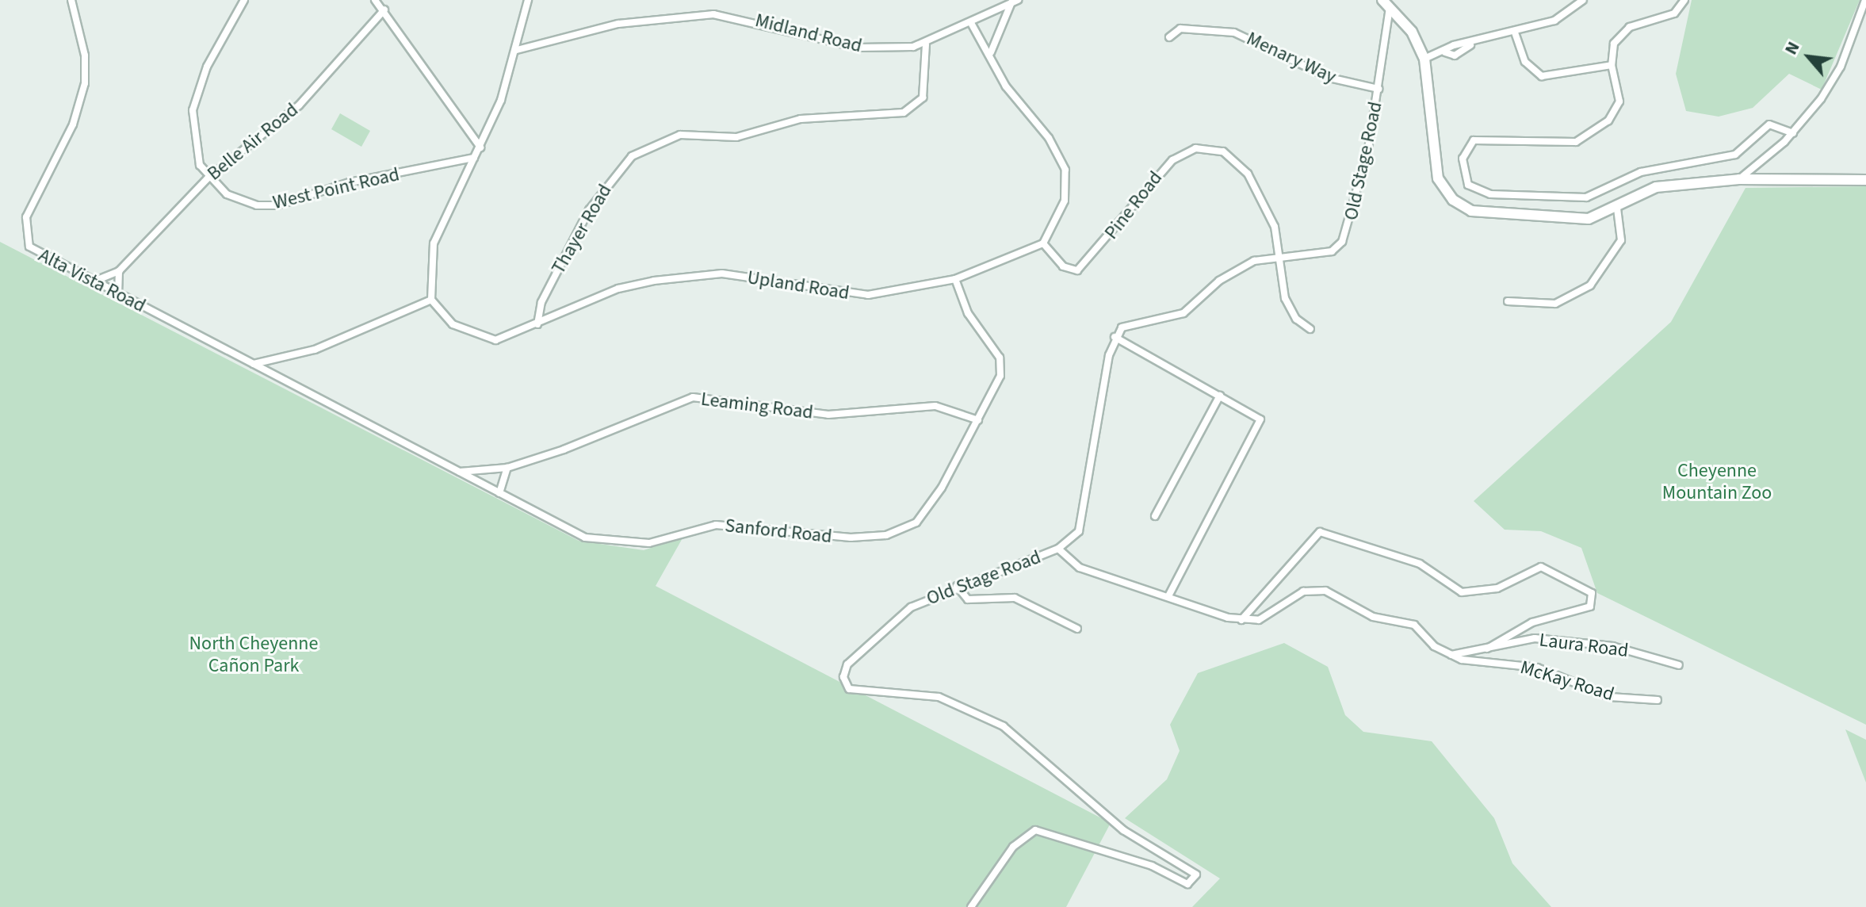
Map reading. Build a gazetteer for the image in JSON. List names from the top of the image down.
{
  "streets": {
    "street": [
      "Midland Road",
      "Menary Way",
      "Belle Air Road",
      "Old Stage Road",
      "West Point Road",
      "Pine Road",
      "Thayer Road",
      "Alta Vista Road",
      "Upland Road",
      "Leaming Road",
      "Sanford Road",
      "Laura Road",
      "McKay Road"
    ]
  },
  "crossings": [
    ["Midland Road", "Thayer Road"],
    ["Menary Way", "Old Stage Road"],
    ["Belle Air Road", "West Point Road"],
    ["Belle Air Road", "Alta Vista Road"],
    ["Old Stage Road", "Pine Road"],
    ["Pine Road", "Upland Road"],
    ["Thayer Road", "Upland Road"],
    ["Alta Vista Road", "Sanford Road"],
    ["Upland Road", "Sanford Road"],
    ["Leaming Road", "Sanford Road"],
    ["Laura Road", "McKay Road"]
  ],
  "parks": ["Cheyenne Mountain Zoo", "North Cheyenne Cañon Park"],
  "north": "top left"
}
